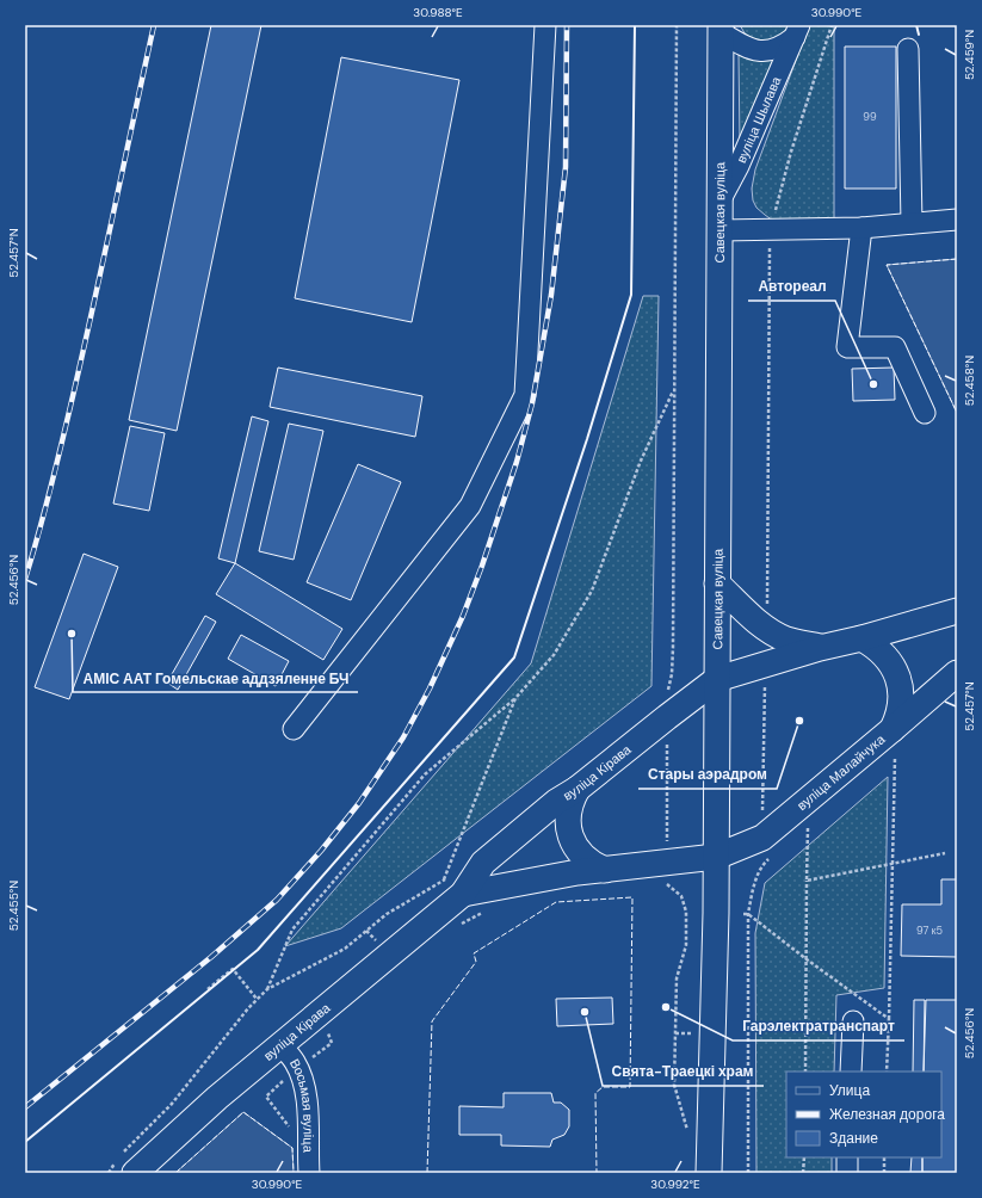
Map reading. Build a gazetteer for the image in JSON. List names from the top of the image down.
{
  "streets": {
    "main road": ["Савецкая вуліца", "вуліца Кірава", "вуліца Малайчука"],
    "street": ["вуліца Шылава", "Восьмая вуліца"]
  },
  "crossings": [
    ["вуліца Шылава", "Савецкая вуліца"],
    ["Савецкая вуліца", "вуліца Кірава"],
    ["Савецкая вуліца", "вуліца Малайчука"],
    ["вуліца Кірава", "вуліца Малайчука"],
    ["вуліца Кірава", "Восьмая вуліца"]
  ],
  "places": [
    "Автореал",
    "АМІС ААТ Гомельскае аддзяленне БЧ",
    "Стары аэрадром",
    "Гарэлектратранспарт",
    "Свята-Траецкі храм"
  ],
  "house_numbers": ["99", "97 к5"],
  "legend": ["Улица", "Железная дорога", "Здание"],
  "coordinates": [
    "30.988°E",
    "30.990°E",
    "52.459°N",
    "52.457°N",
    "52.458°N",
    "52.456°N",
    "52.455°N",
    "30.992°E"
  ]
}
